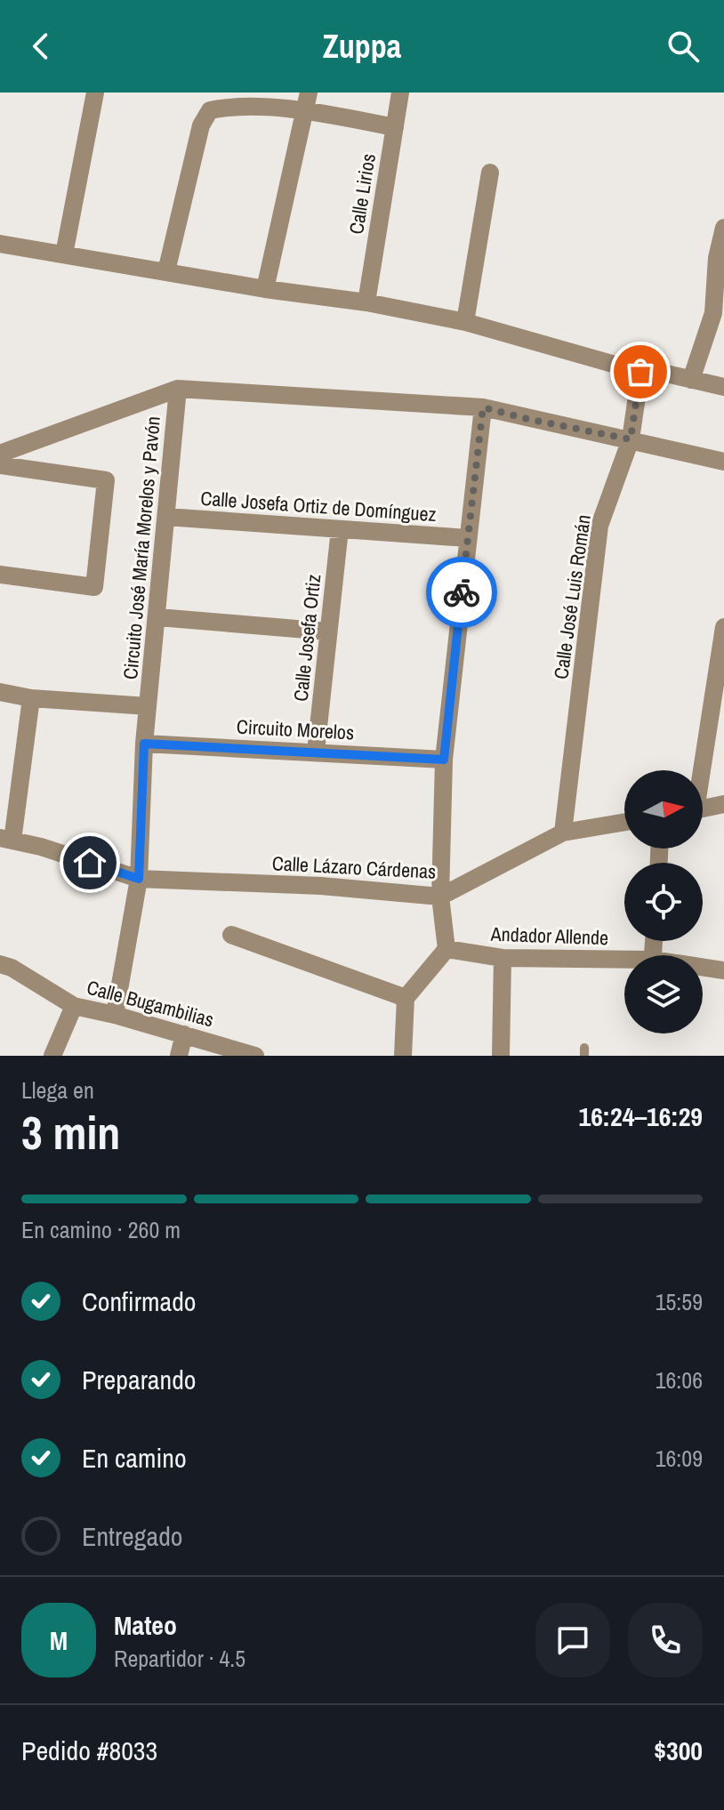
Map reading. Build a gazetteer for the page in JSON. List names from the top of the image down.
{
  "streets": {
    "street": [
      "Calle Lirios",
      "Calle Josefa Ortiz de Domínguez",
      "Circuito José María Morelos y Pavón",
      "Calle José Luis Román",
      "Calle Josefa Ortiz",
      "Circuito Morelos",
      "Calle Lázaro Cárdenas",
      "Andador Allende",
      "Calle Bugambilias"
    ]
  },
  "crossings": [
    ["Calle Josefa Ortiz de Domínguez", "Circuito José María Morelos y Pavón"],
    ["Calle Josefa Ortiz de Domínguez", "Calle Josefa Ortiz"],
    ["Circuito José María Morelos y Pavón", "Circuito Morelos"],
    ["Circuito José María Morelos y Pavón", "Calle Lázaro Cárdenas"],
    ["Circuito José María Morelos y Pavón", "Calle Bugambilias"],
    ["Calle José Luis Román", "Calle Lázaro Cárdenas"],
    ["Calle Josefa Ortiz", "Circuito Morelos"]
  ],
  "north": "right",
  "page": {
    "header": "Zuppa",
    "heading": ["3 min", "Llega en", "16:24–16:29"],
    "panel": [
      "Mateo",
      "Repartidor · 4.5",
      "Pedido #8033",
      "$300"
    ],
    "bar": "En camino · 260 m",
    "list": [
      ["Confirmado", "15:59"],
      ["Preparando", "16:06"],
      ["En camino", "16:09"],
      "Entregado"
    ],
    "round": "M"
  }
}
